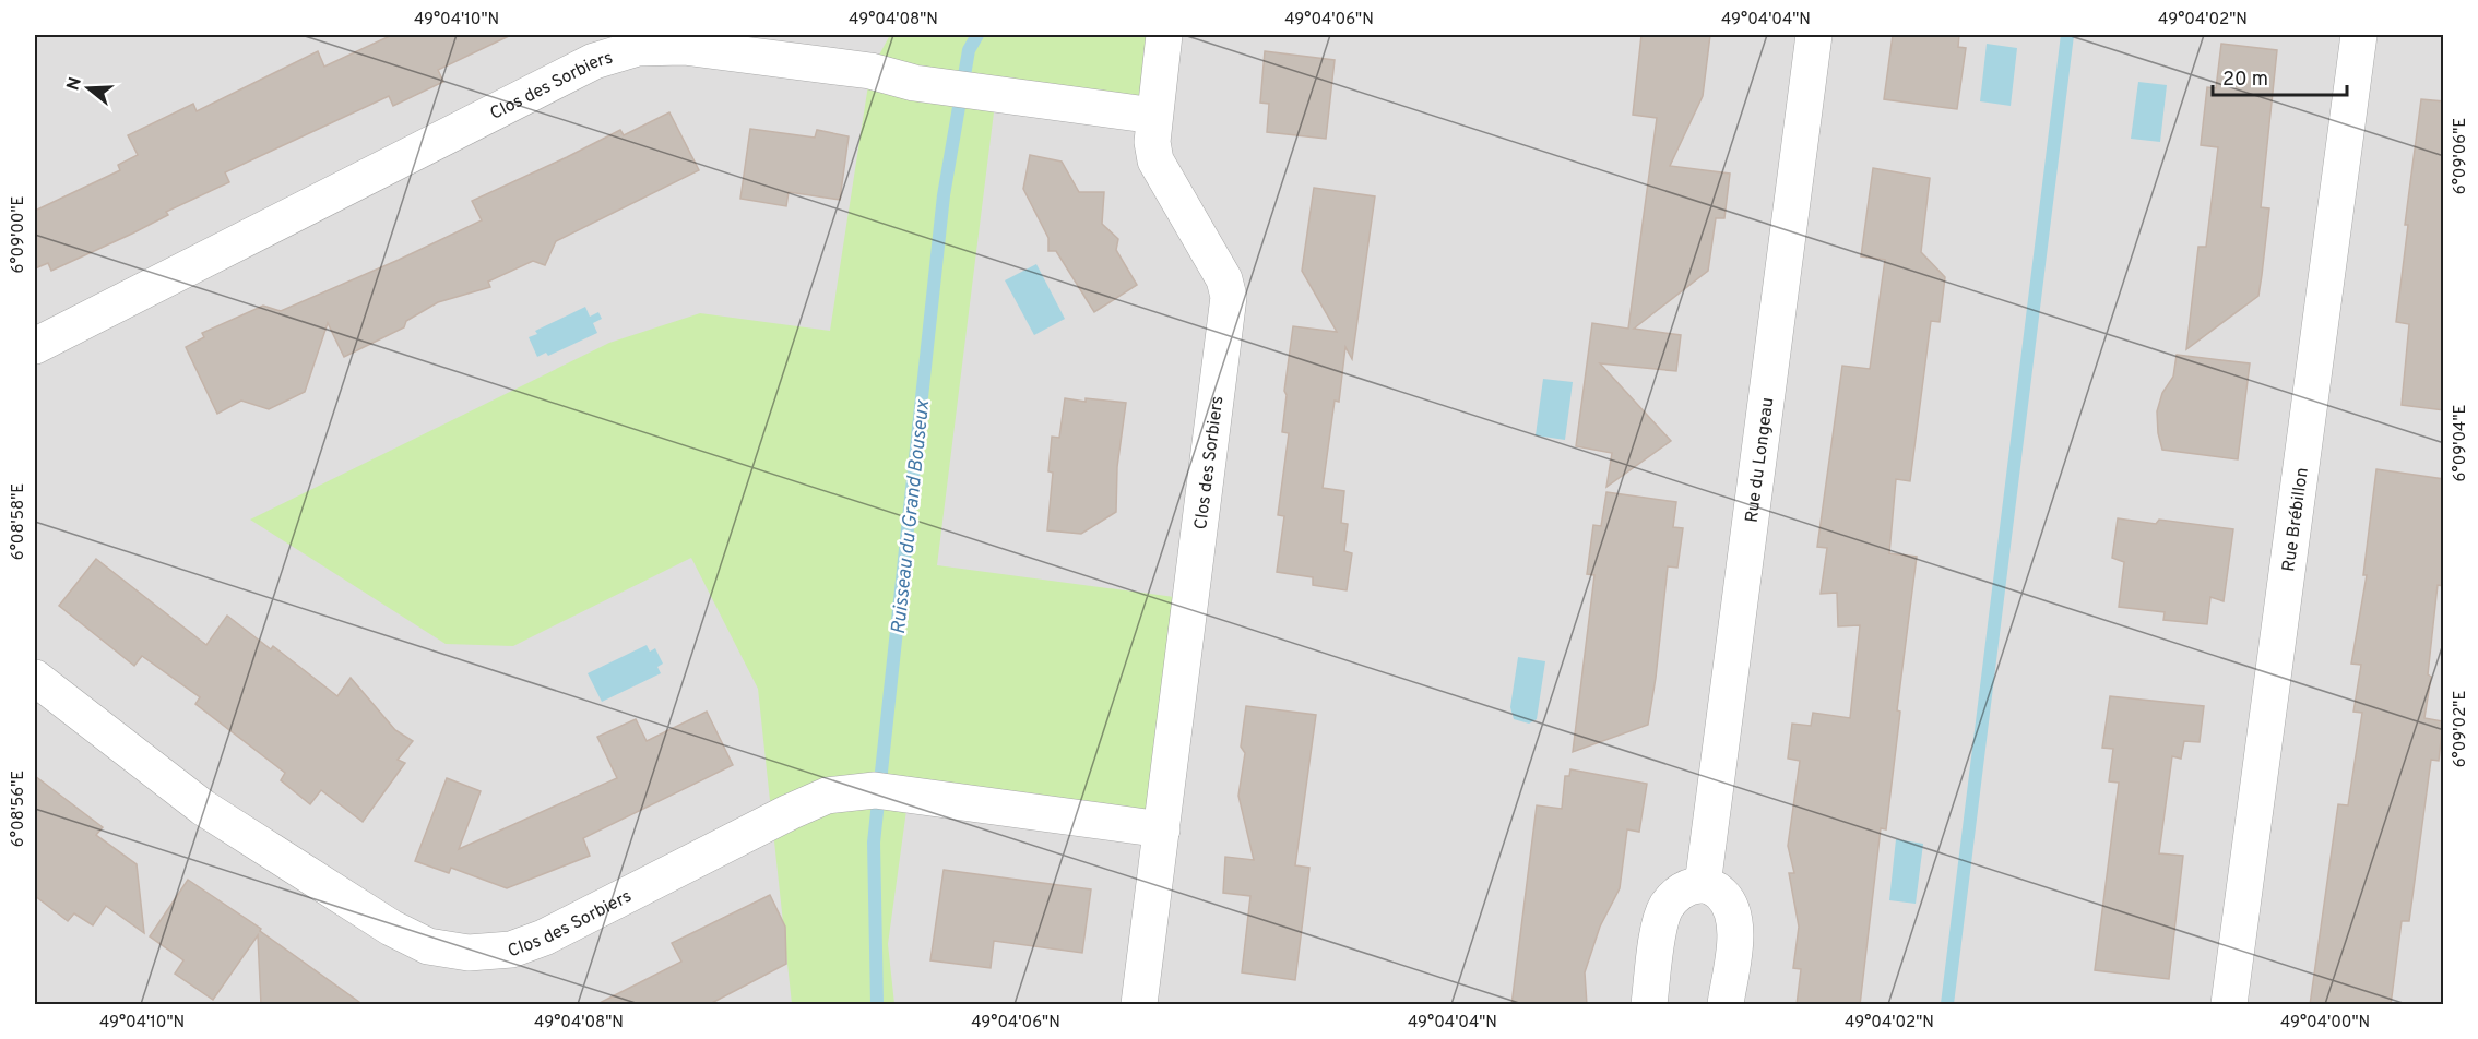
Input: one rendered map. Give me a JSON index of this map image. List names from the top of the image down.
{
  "streets": {
    "street": ["Clos des Sorbiers", "Rue du Longeau", "Rue Brébillon"]
  },
  "water": ["Ruisseau du Grand Bouseux"],
  "scale_bar": "20 m",
  "north": "left",
  "coordinates": [
    "49°04'10\"N",
    "49°04'08\"N",
    "49°04'06\"N",
    "49°04'04\"N",
    "49°04'02\"N",
    "6°09'06\"E",
    "6°09'00\"E",
    "6°09'04\"E",
    "6°08'58\"E",
    "6°09'02\"E",
    "6°08'56\"E",
    "49°04'00\"N"
  ]
}
